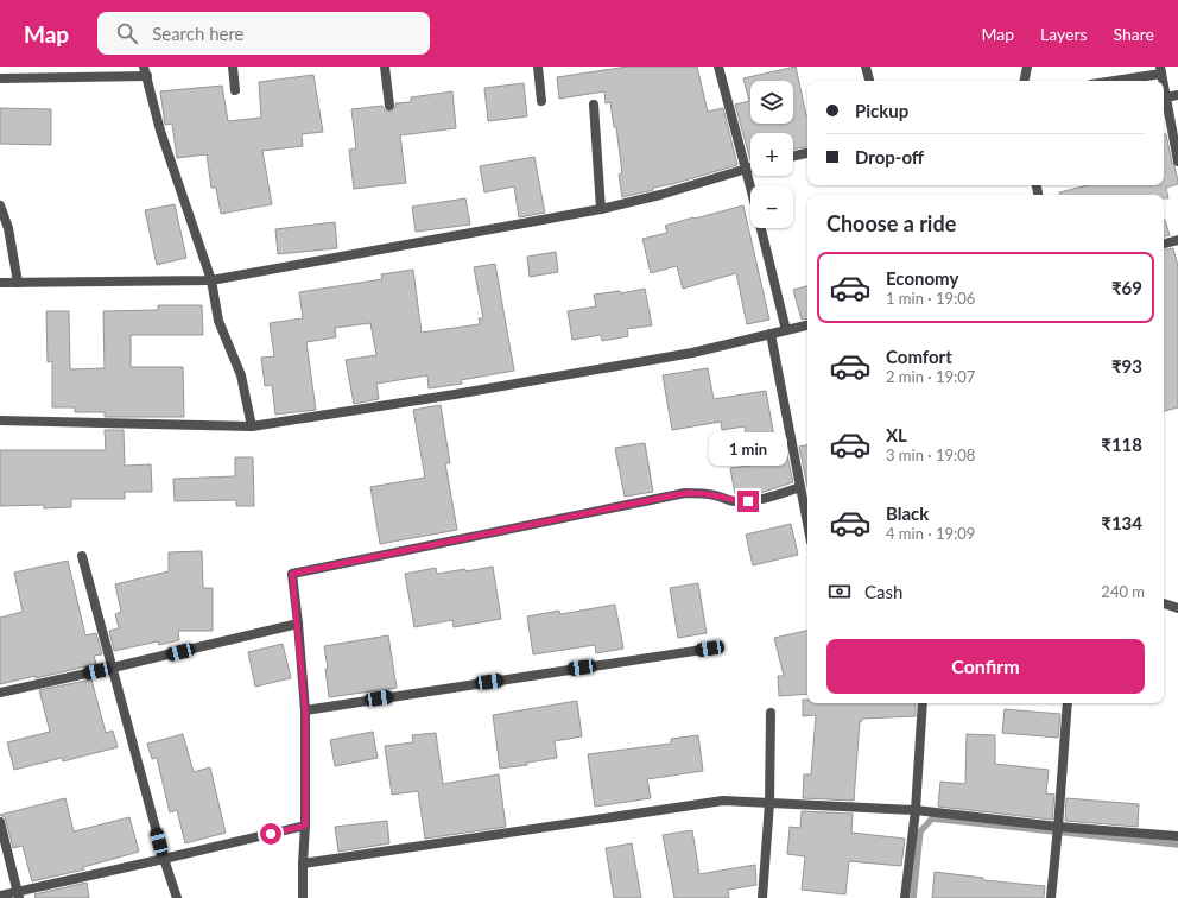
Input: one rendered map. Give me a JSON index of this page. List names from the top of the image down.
{
  "page": {
    "header": "Map",
    "search": "Search here",
    "nav": ["Map", "Layers", "Share"],
    "map_buttons": ["+", "−"],
    "banner": ["Pickup", "Drop-off"],
    "heading": "Choose a ride",
    "list": [
      {
        "name": "Economy",
        "note": "1 min · 19:06",
        "value": "₹69"
      },
      {
        "name": "Comfort",
        "note": "2 min · 19:07",
        "value": "₹93"
      },
      {
        "name": "XL",
        "note": "3 min · 19:08",
        "value": "₹118"
      },
      {
        "name": "Black",
        "note": "4 min · 19:09",
        "value": "₹134"
      }
    ],
    "bubble": "1 min",
    "pay": ["Cash", "240 m"],
    "buttons": "Confirm"
  }
}
